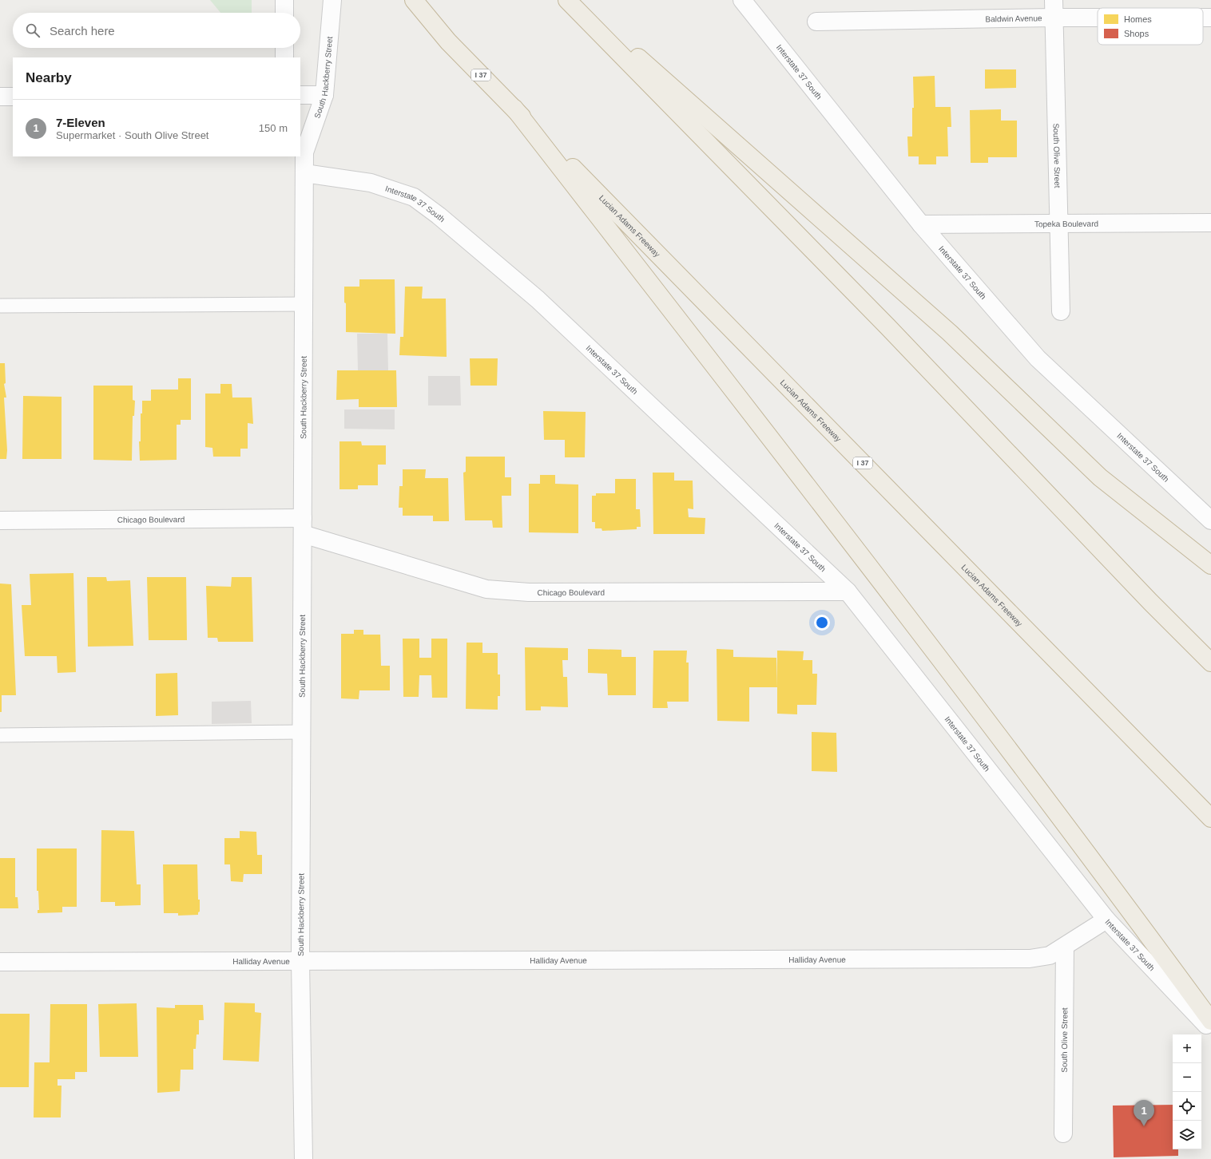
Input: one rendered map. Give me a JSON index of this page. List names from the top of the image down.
{
  "streets": {
    "highway": ["I 37", "Lucian Adams Freeway"],
    "street": [
      "Baldwin Avenue",
      "Interstate 37 South",
      "South Hackberry Street",
      "South Olive Street",
      "Topeka Boulevard",
      "Chicago Boulevard",
      "Halliday Avenue"
    ]
  },
  "crossings": [
    ["Baldwin Avenue", "South Olive Street"],
    ["Interstate 37 South", "South Hackberry Street"],
    ["Interstate 37 South", "Topeka Boulevard"],
    ["Interstate 37 South", "Chicago Boulevard"],
    ["Interstate 37 South", "Halliday Avenue"],
    ["South Hackberry Street", "Chicago Boulevard"],
    ["South Hackberry Street", "Halliday Avenue"],
    ["South Olive Street", "Topeka Boulevard"],
    ["South Olive Street", "Halliday Avenue"]
  ],
  "legend": ["Homes", "Shops"],
  "page": {
    "search": "Search here",
    "heading": "Nearby",
    "list": [
      {
        "mark": "1",
        "name": "7-Eleven",
        "note": "Supermarket · South Olive Street",
        "value": "150 m"
      }
    ],
    "map_buttons": ["+", "−"],
    "pins": "1"
  }
}
